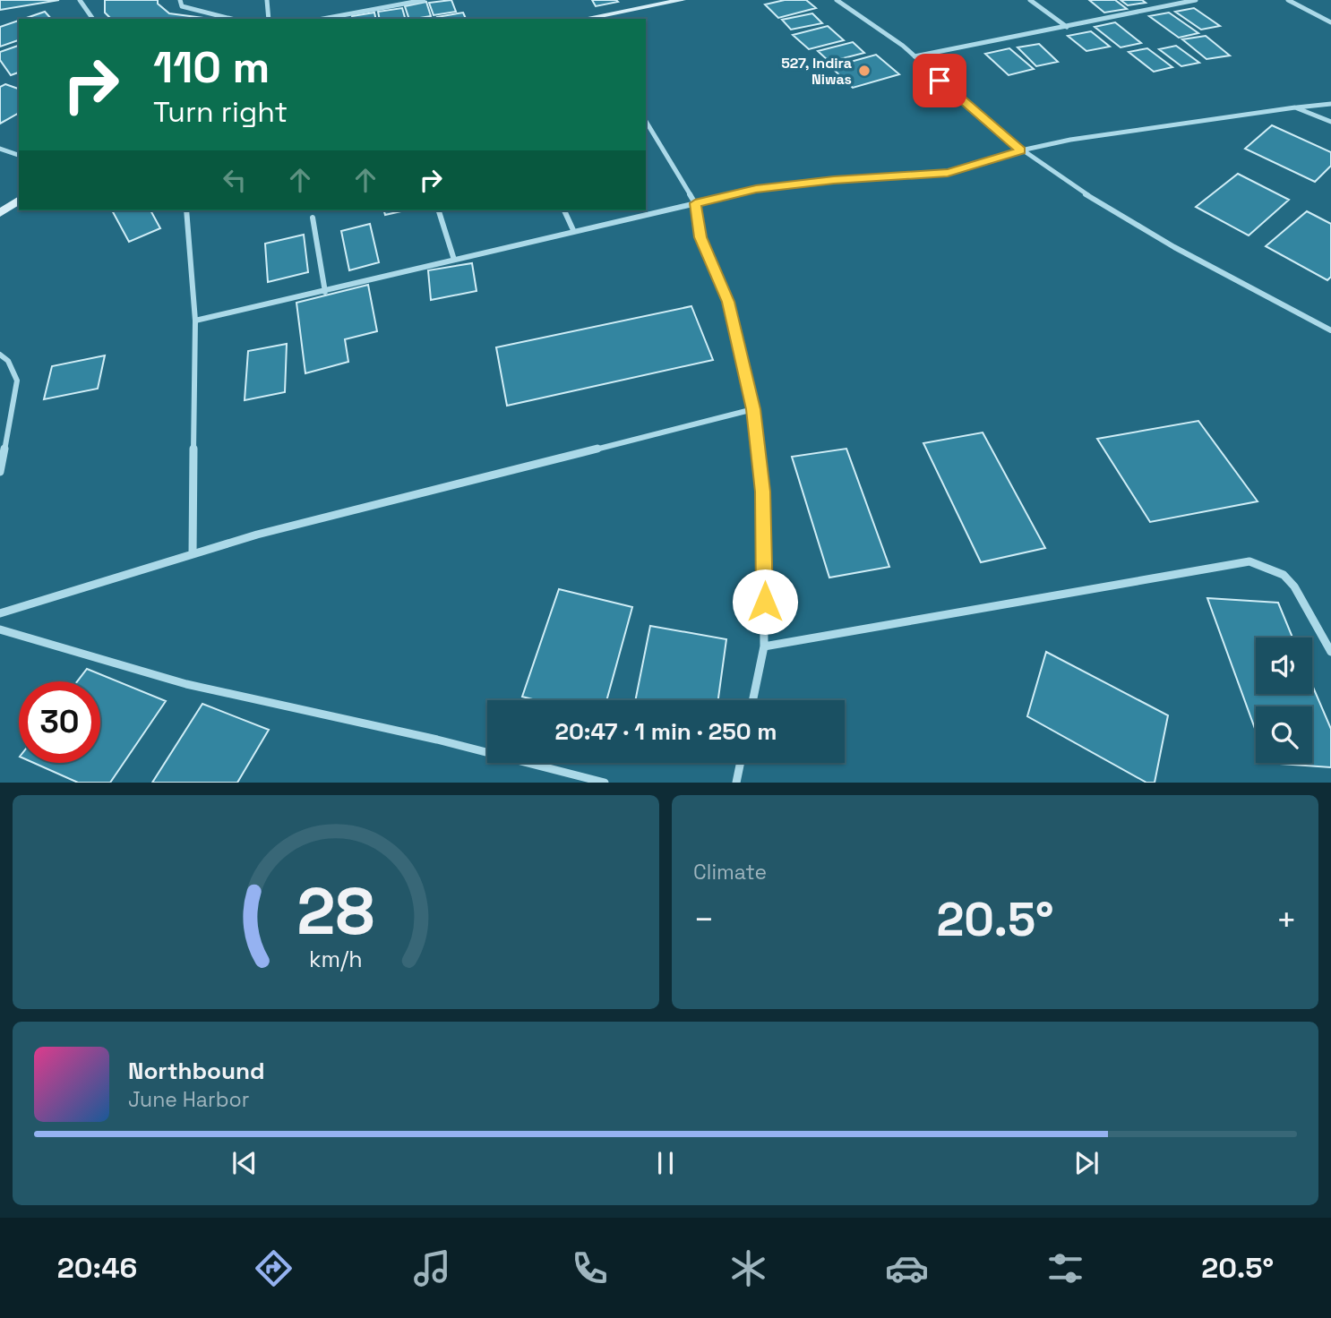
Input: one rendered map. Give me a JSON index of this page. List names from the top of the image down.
{
  "places": ["527, Indira Niwas"],
  "page": {
    "turn": ["110 m", "Turn right"],
    "limit": "30",
    "trip": "20:47 · 1 min · 250 m",
    "tile": "Climate",
    "heat": ["−", "20.5°", "+"],
    "song": ["Northbound", "June Harbor"],
    "tabs": ["20:46", "20.5°"],
    "gauge": ["28", "km/h"]
  }
}
